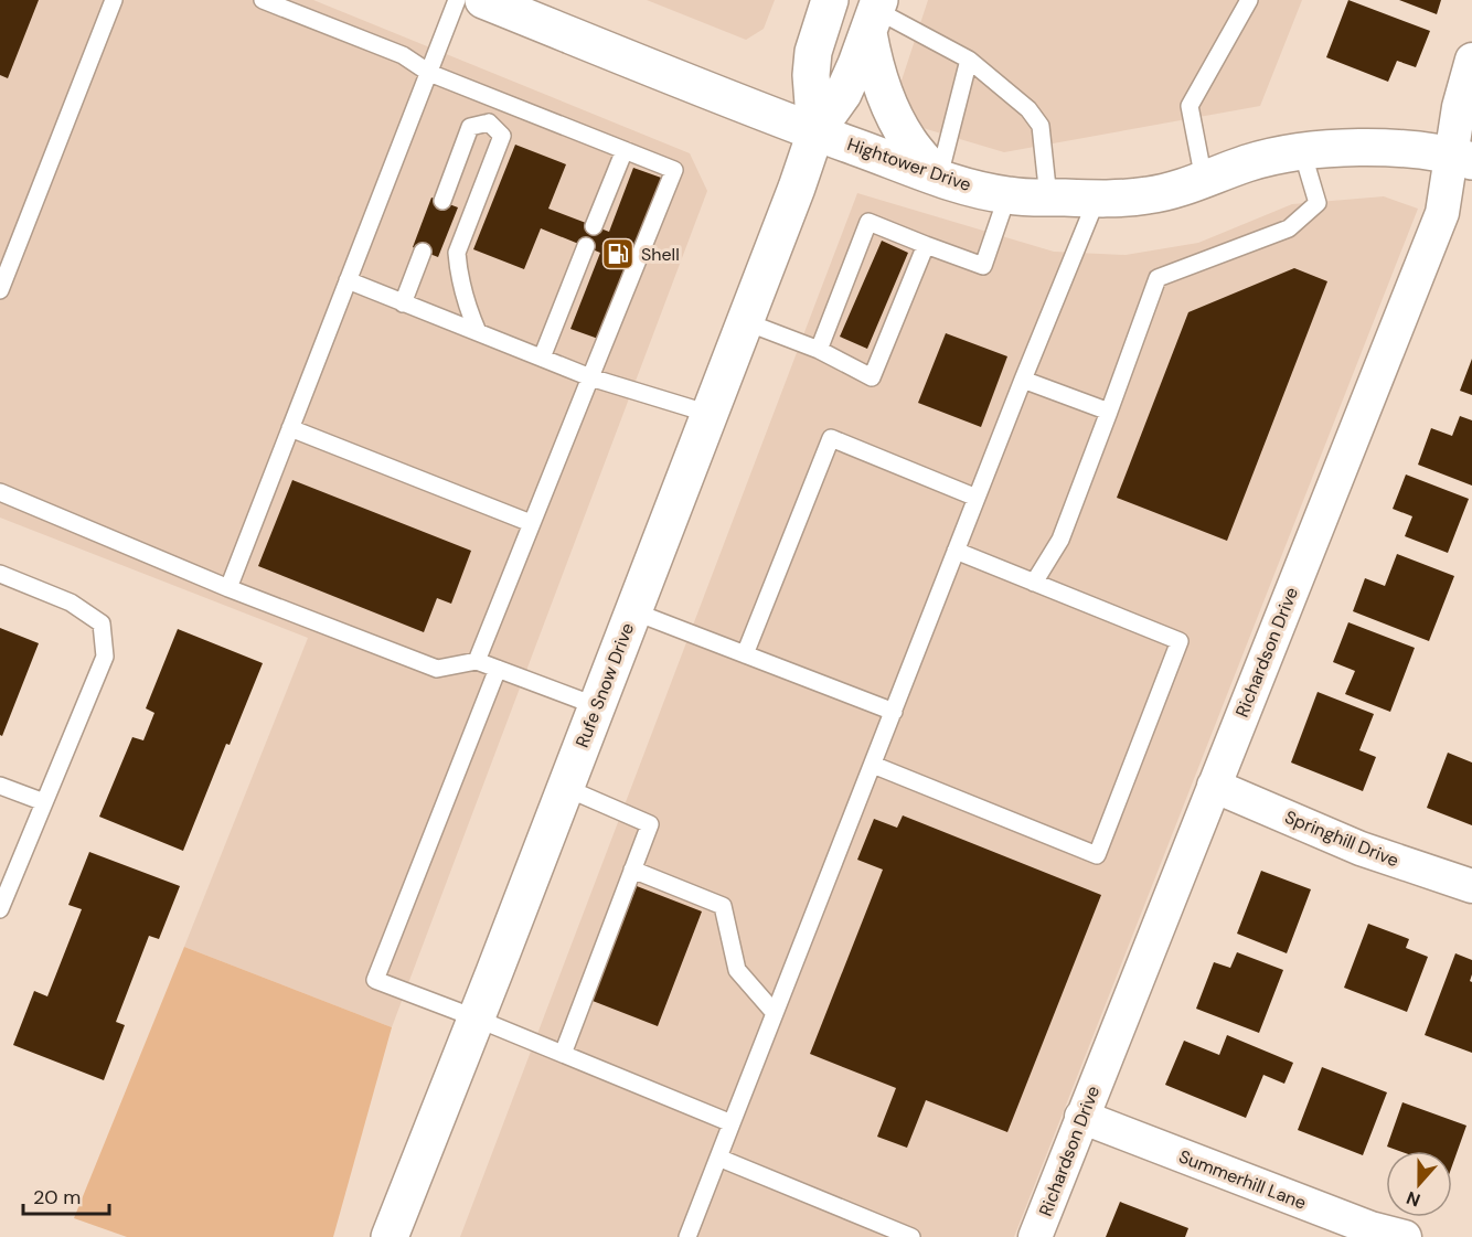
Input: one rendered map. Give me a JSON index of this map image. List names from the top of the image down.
{
  "streets": {
    "main road": ["Hightower Drive", "Rufe Snow Drive"],
    "street": ["Richardson Drive", "Springhill Drive", "Summerhill Lane"]
  },
  "crossings": [
    ["Hightower Drive", "Richardson Drive"],
    ["Hightower Drive", "Rufe Snow Drive"],
    ["Richardson Drive", "Springhill Drive"],
    ["Richardson Drive", "Summerhill Lane"]
  ],
  "places": {
    "fuel station": ["Shell"]
  },
  "scale_bar": "20 m",
  "north": "bottom"
}
